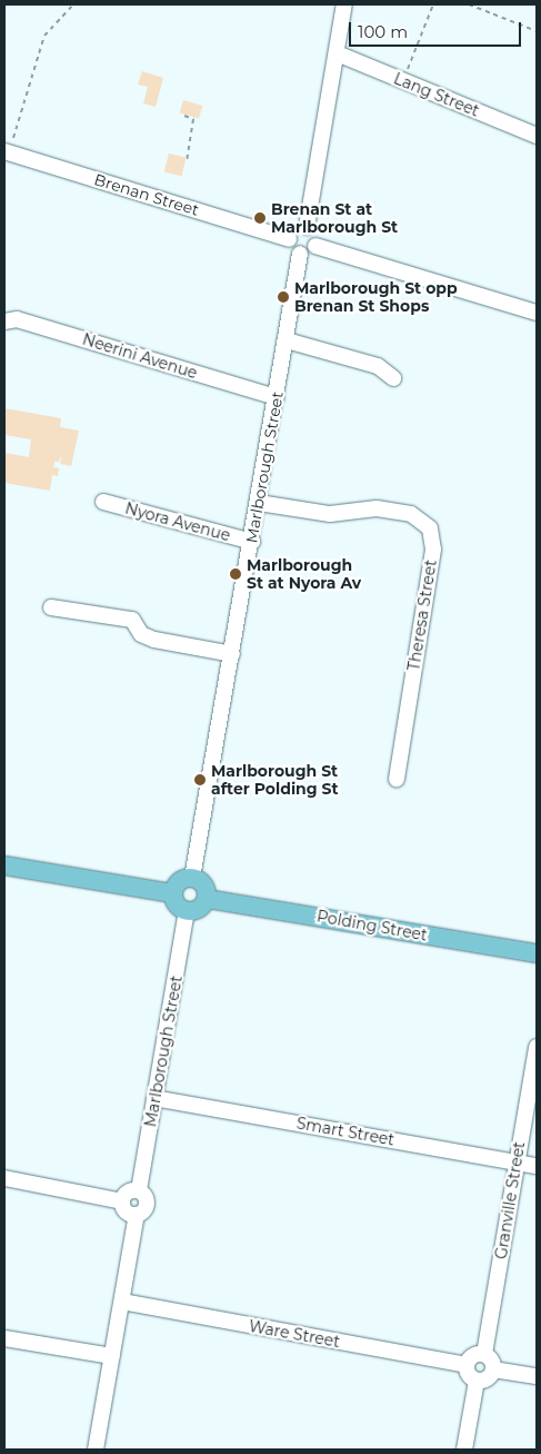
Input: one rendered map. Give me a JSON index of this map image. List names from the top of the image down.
{
  "streets": {
    "main road": ["Polding Street"],
    "street": [
      "Lang Street",
      "Brenan Street",
      "Neerini Avenue",
      "Marlborough Street",
      "Nyora Avenue",
      "Theresa Street",
      "Smart Street",
      "Granville Street",
      "Ware Street"
    ]
  },
  "crossings": [
    ["Brenan Street", "Marlborough Street"],
    ["Neerini Avenue", "Marlborough Street"],
    ["Marlborough Street", "Nyora Avenue"],
    ["Marlborough Street", "Theresa Street"],
    ["Marlborough Street", "Polding Street"],
    ["Marlborough Street", "Smart Street"],
    ["Smart Street", "Granville Street"],
    ["Granville Street", "Ware Street"]
  ],
  "places": [
    "Brenan St at Marlborough St",
    "Marlborough St opp Brenan St Shops",
    "Marlborough St at Nyora Av",
    "Marlborough St after Polding St"
  ],
  "scale_bar": "100 m"
}
